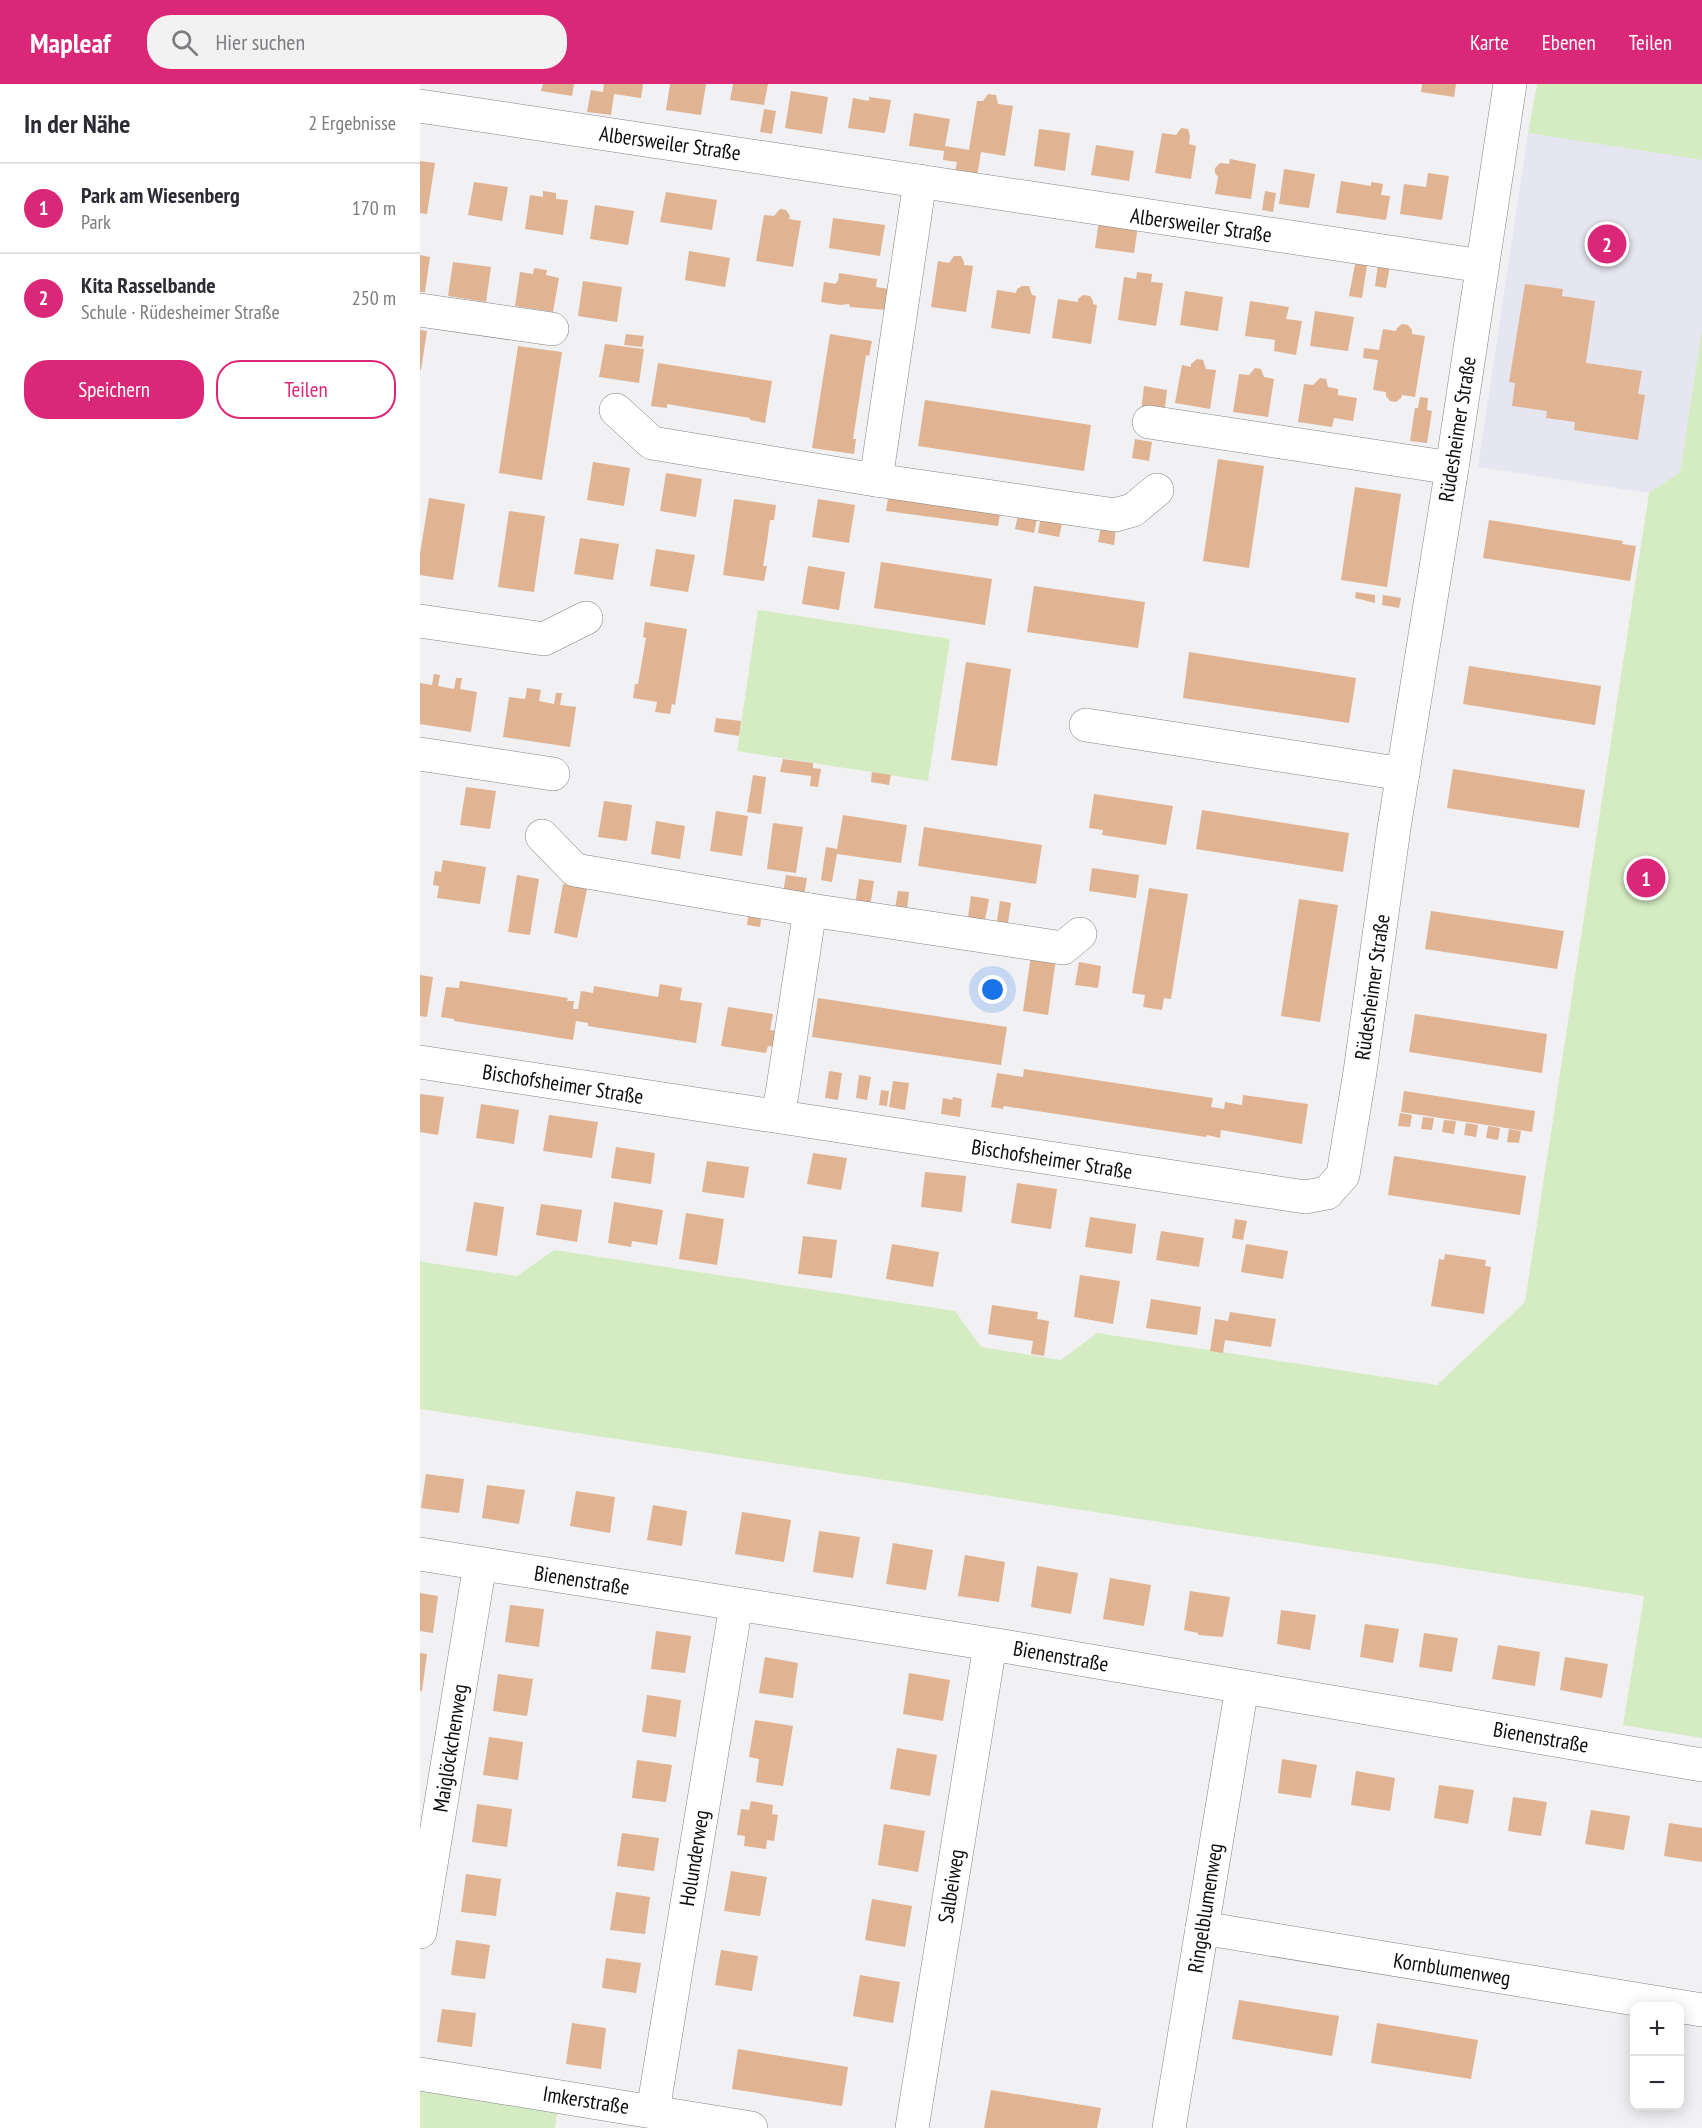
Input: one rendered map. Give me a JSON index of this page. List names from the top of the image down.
{
  "streets": {
    "street": [
      "Albersweiler Straße",
      "Rüdesheimer Straße",
      "Bischofsheimer Straße",
      "Bienenstraße",
      "Maiglöckchenweg",
      "Holunderweg",
      "Salbeiweg",
      "Ringelblumenweg",
      "Kornblumenweg",
      "Imkerstraße"
    ]
  },
  "crossings": [
    ["Albersweiler Straße", "Rüdesheimer Straße"],
    ["Rüdesheimer Straße", "Bischofsheimer Straße"],
    ["Bienenstraße", "Maiglöckchenweg"],
    ["Bienenstraße", "Holunderweg"],
    ["Bienenstraße", "Salbeiweg"],
    ["Bienenstraße", "Ringelblumenweg"],
    ["Holunderweg", "Imkerstraße"],
    ["Ringelblumenweg", "Kornblumenweg"]
  ],
  "page": {
    "header": "Mapleaf",
    "search": "Hier suchen",
    "nav": ["Karte", "Ebenen", "Teilen"],
    "heading": ["In der Nähe", "2 Ergebnisse"],
    "list": [
      {
        "mark": "1",
        "name": "Park am Wiesenberg",
        "note": "Park",
        "value": "170 m"
      },
      {
        "mark": "2",
        "name": "Kita Rasselbande",
        "note": "Schule · Rüdesheimer Straße",
        "value": "250 m"
      }
    ],
    "pins": ["2", "1"],
    "buttons": ["Speichern", "Teilen"],
    "map_buttons": ["+", "−"]
  }
}
